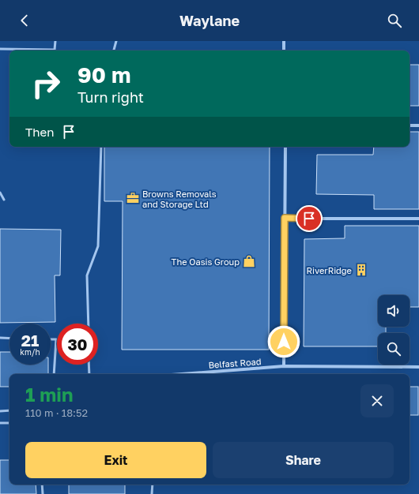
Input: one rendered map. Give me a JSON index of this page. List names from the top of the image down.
{
  "streets": {
    "street": ["Belfast Road"]
  },
  "places": {
    "office": ["Browns Removals and Storage Ltd"],
    "shop": ["The Oasis Group"],
    "building": ["RiverRidge"]
  },
  "page": {
    "header": "Waylane",
    "turn": ["90 m", "Turn right"],
    "then": "Then",
    "speed": "21 km/h",
    "limit": "30",
    "heading": ["1 min", "110 m · 18:52"],
    "buttons": ["Exit", "Share"]
  }
}
